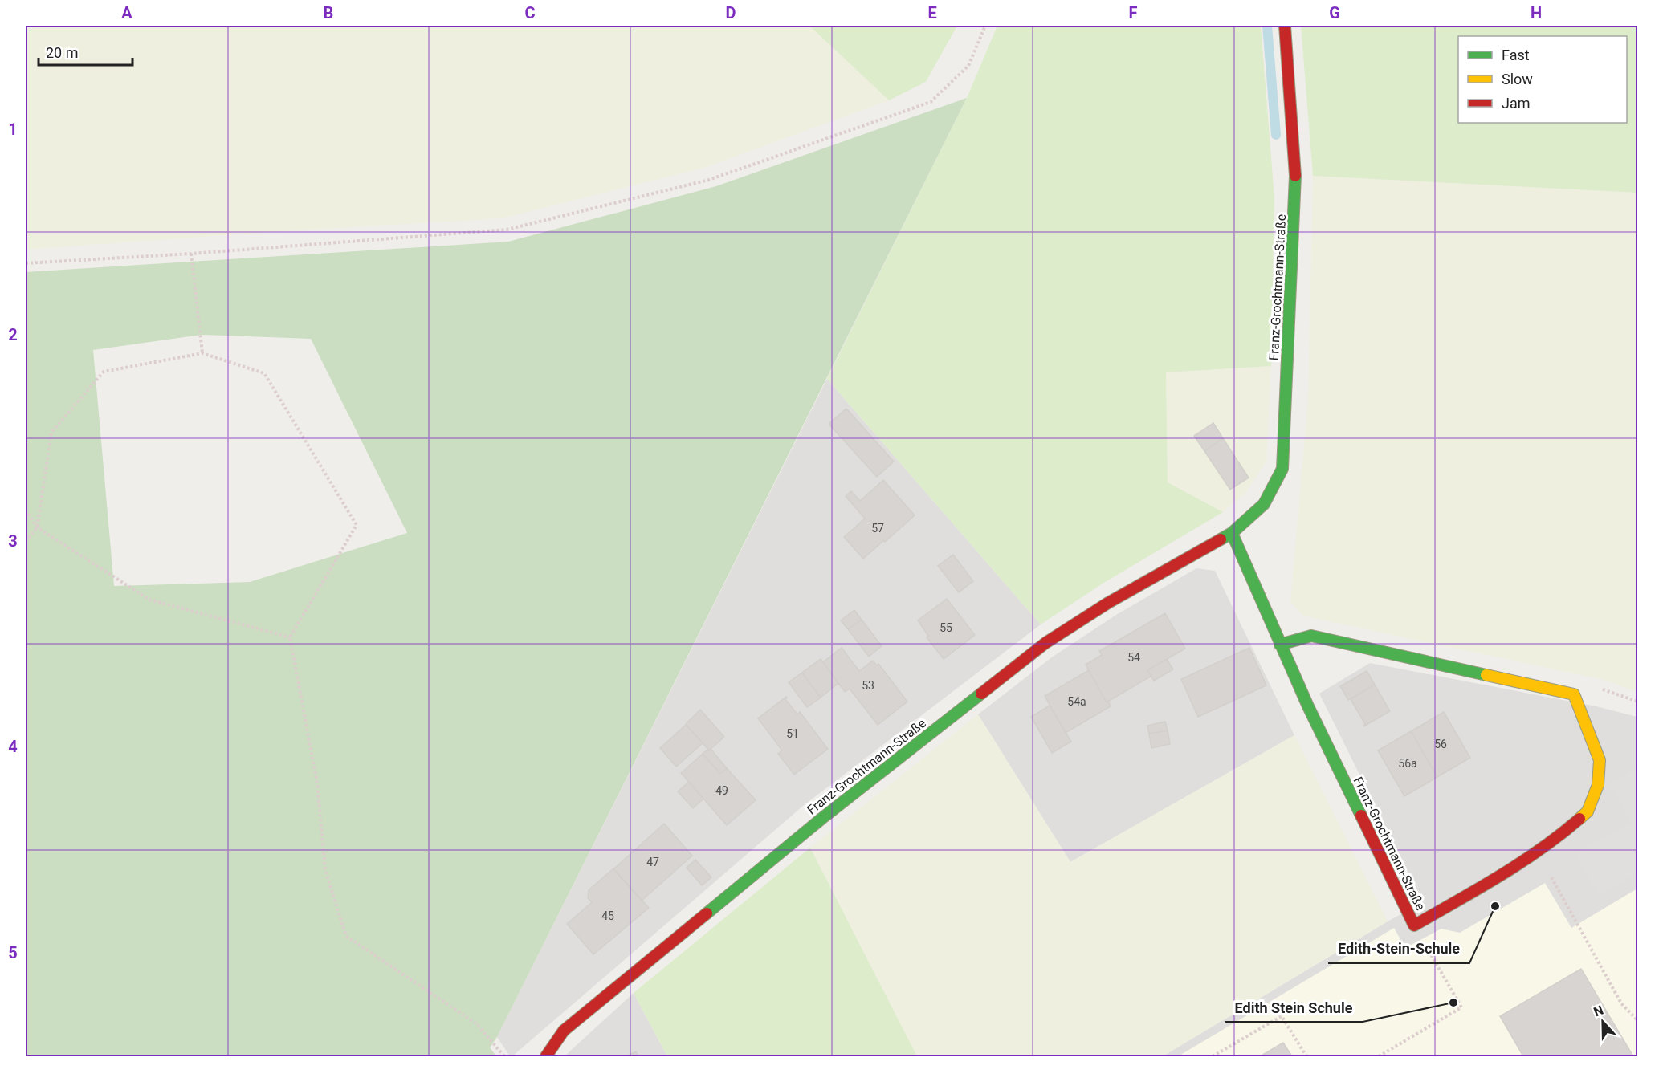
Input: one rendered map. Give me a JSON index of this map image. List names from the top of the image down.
{
  "streets": {
    "street": ["Franz-Grochtmann-Straße"]
  },
  "places": ["Edith-Stein-Schule", "Edith Stein Schule"],
  "house_numbers": [
    "57",
    "55",
    "54",
    "53",
    "54a",
    "51",
    "56",
    "56a",
    "49",
    "47",
    "45"
  ],
  "legend": ["Fast", "Slow", "Jam"],
  "scale_bar": "20 m",
  "north": "top",
  "grid": {
    "columns": [
      "A",
      "B",
      "C",
      "D",
      "E",
      "F",
      "G",
      "H"
    ],
    "rows": [
      "1",
      "2",
      "3",
      "4",
      "5"
    ]
  }
}
